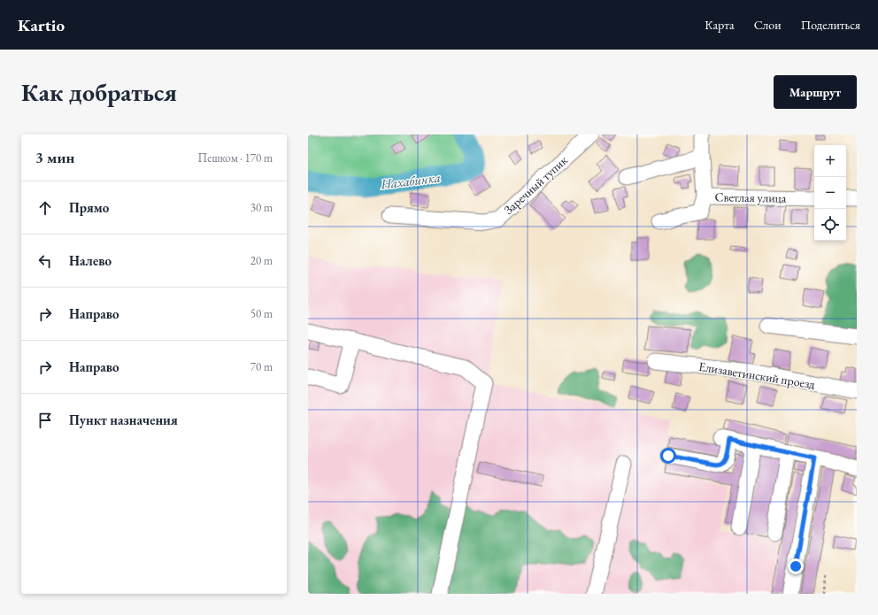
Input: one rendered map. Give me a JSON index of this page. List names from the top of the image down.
{
  "streets": {
    "street": ["Заречный тупик", "Светлая улица", "Елизаветинский проезд"]
  },
  "water": ["Нахабинка"],
  "page": {
    "header": "Kartio",
    "nav": ["Карта", "Слои", "Поделиться"],
    "buttons": "Маршрут",
    "title": "Как добраться",
    "heading": ["3 мин", "Пешком · 170 m"],
    "map_buttons": ["+", "−"],
    "list": [
      ["Прямо", "30 m"],
      ["Налево", "20 m"],
      ["Направо", "50 m"],
      ["Направо", "70 m"],
      "Пункт назначения"
    ]
  }
}
